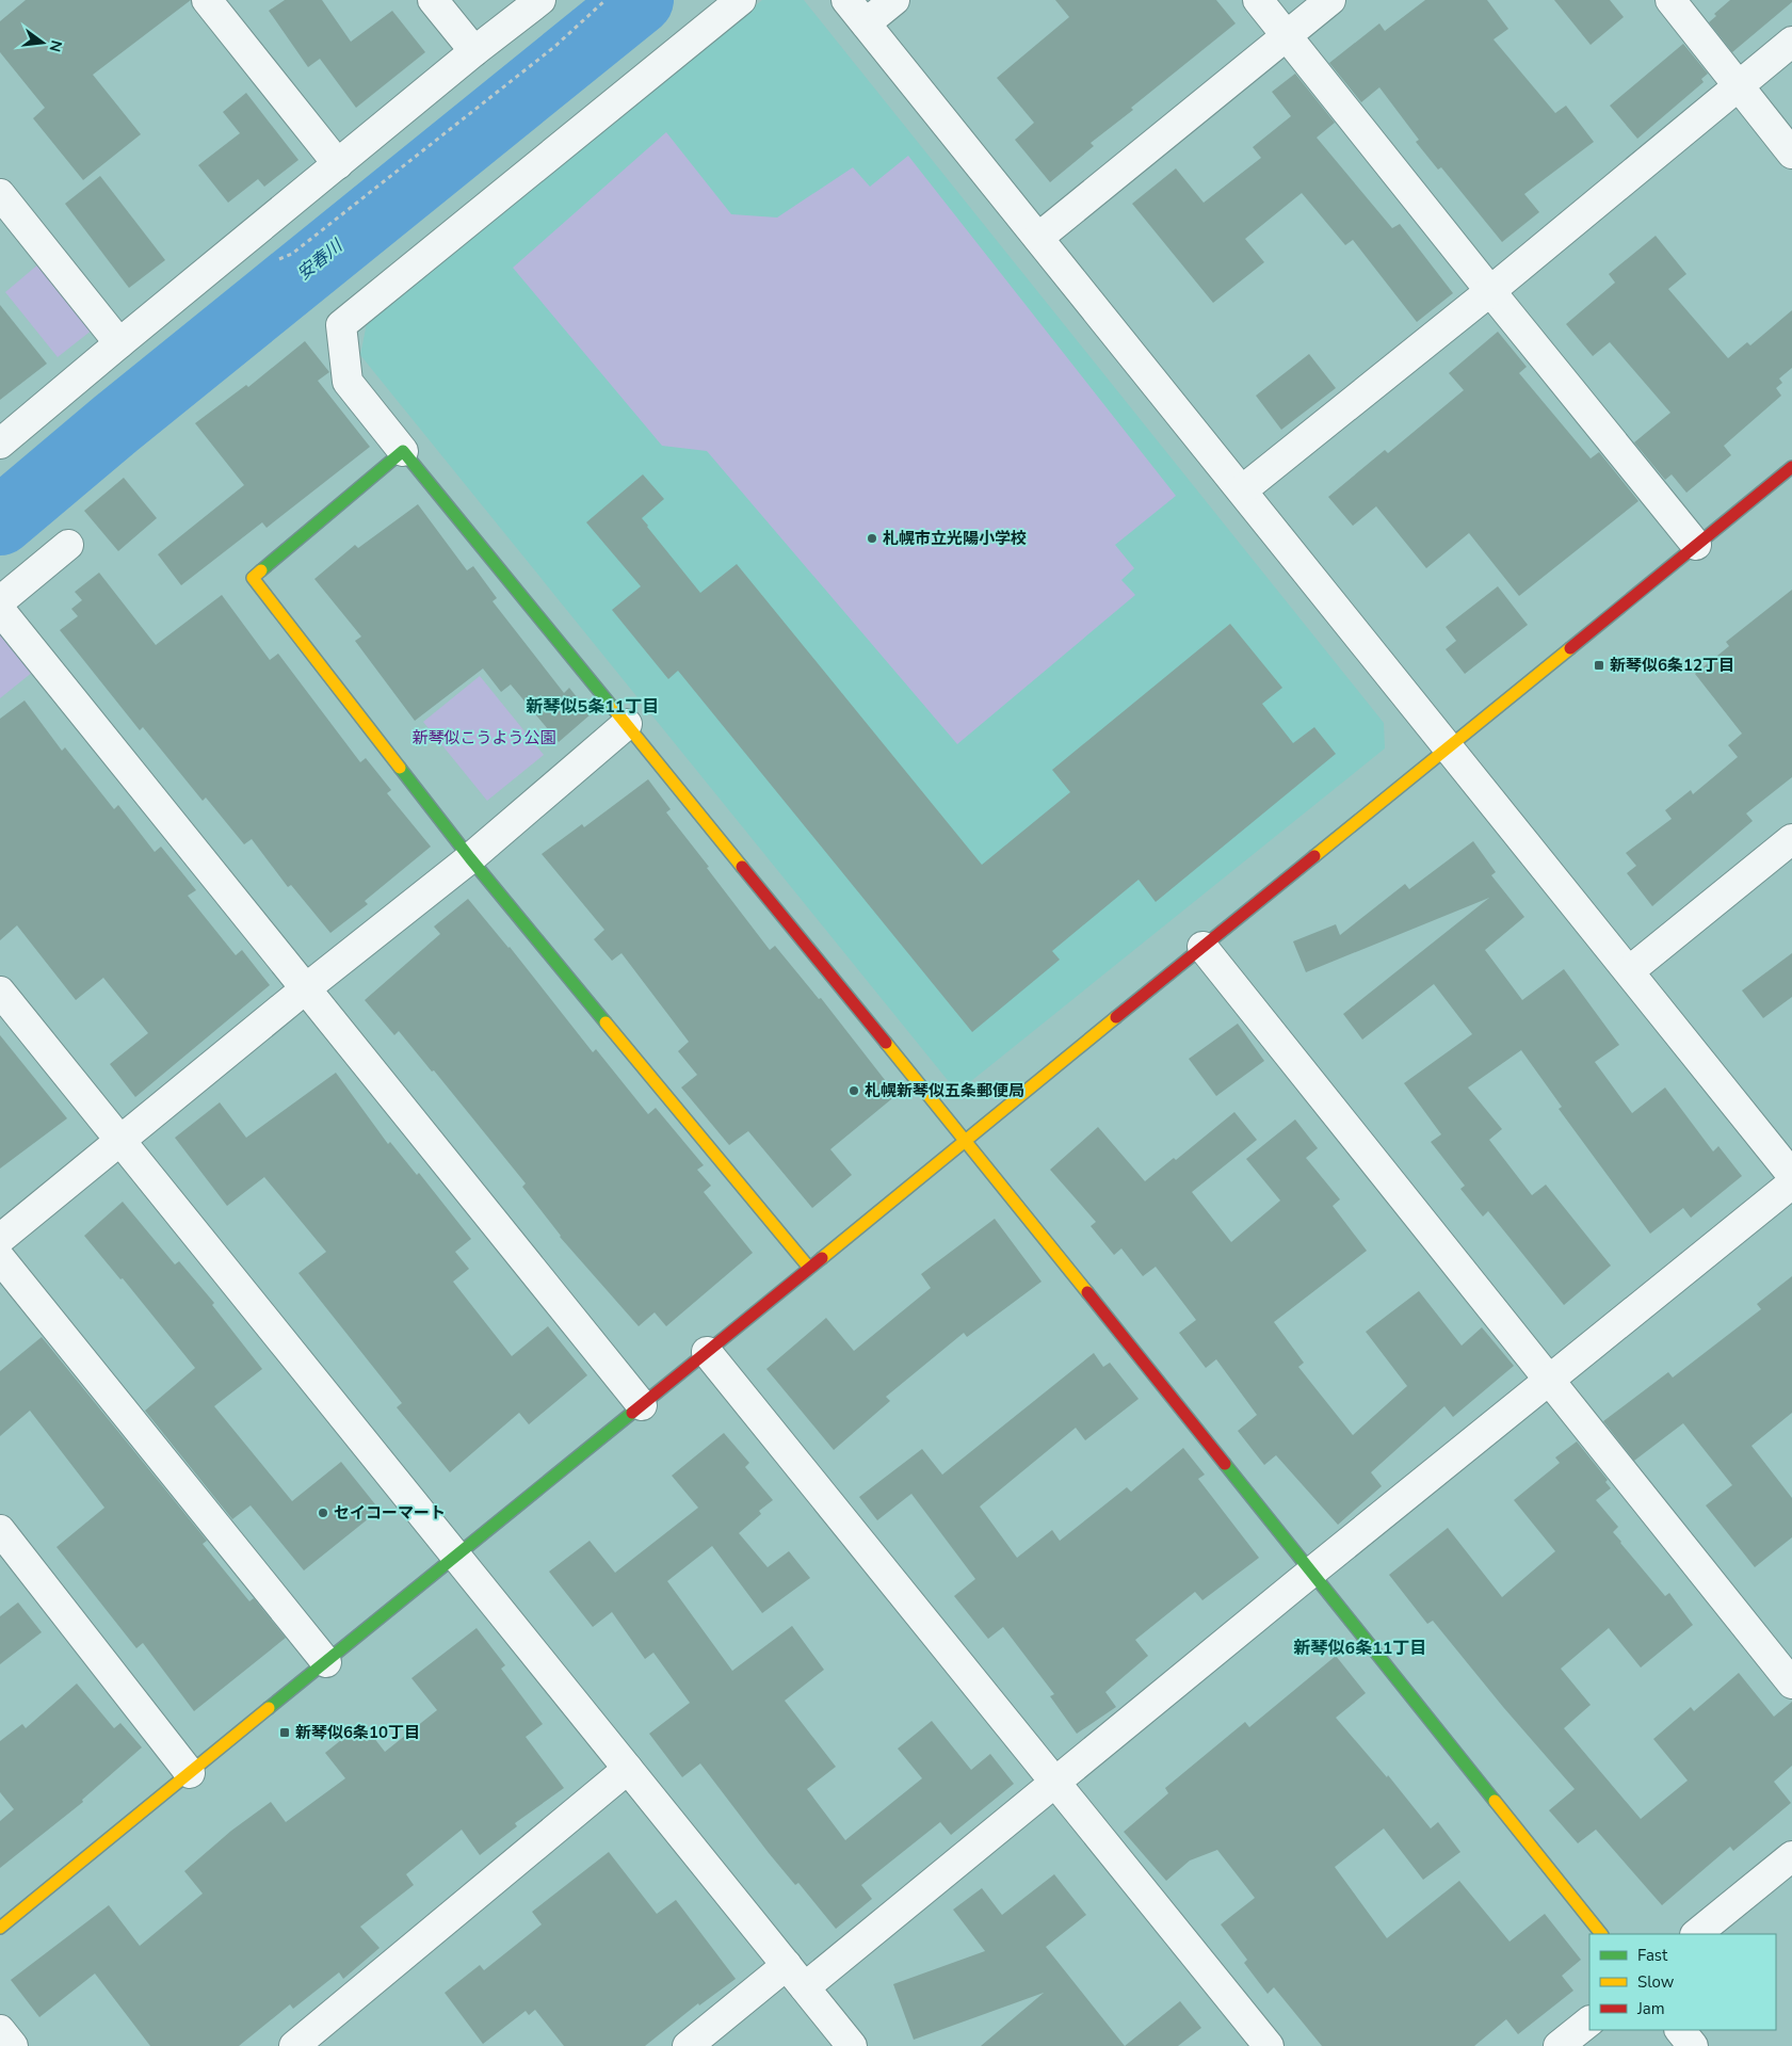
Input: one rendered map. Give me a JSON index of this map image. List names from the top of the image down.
{
  "districts": ["新琴似5条11丁目", "新琴似6条11丁目"],
  "water": ["安春川"],
  "parks": ["新琴似こうよう公園"],
  "places": {
    "other": ["札幌市立光陽小学校", "札幌新琴似五条郵便局", "セイコーマート"],
    "transit": ["新琴似6条12丁目", "新琴似6条10丁目"]
  },
  "legend": ["Fast", "Slow", "Jam"],
  "north": "right"
}
